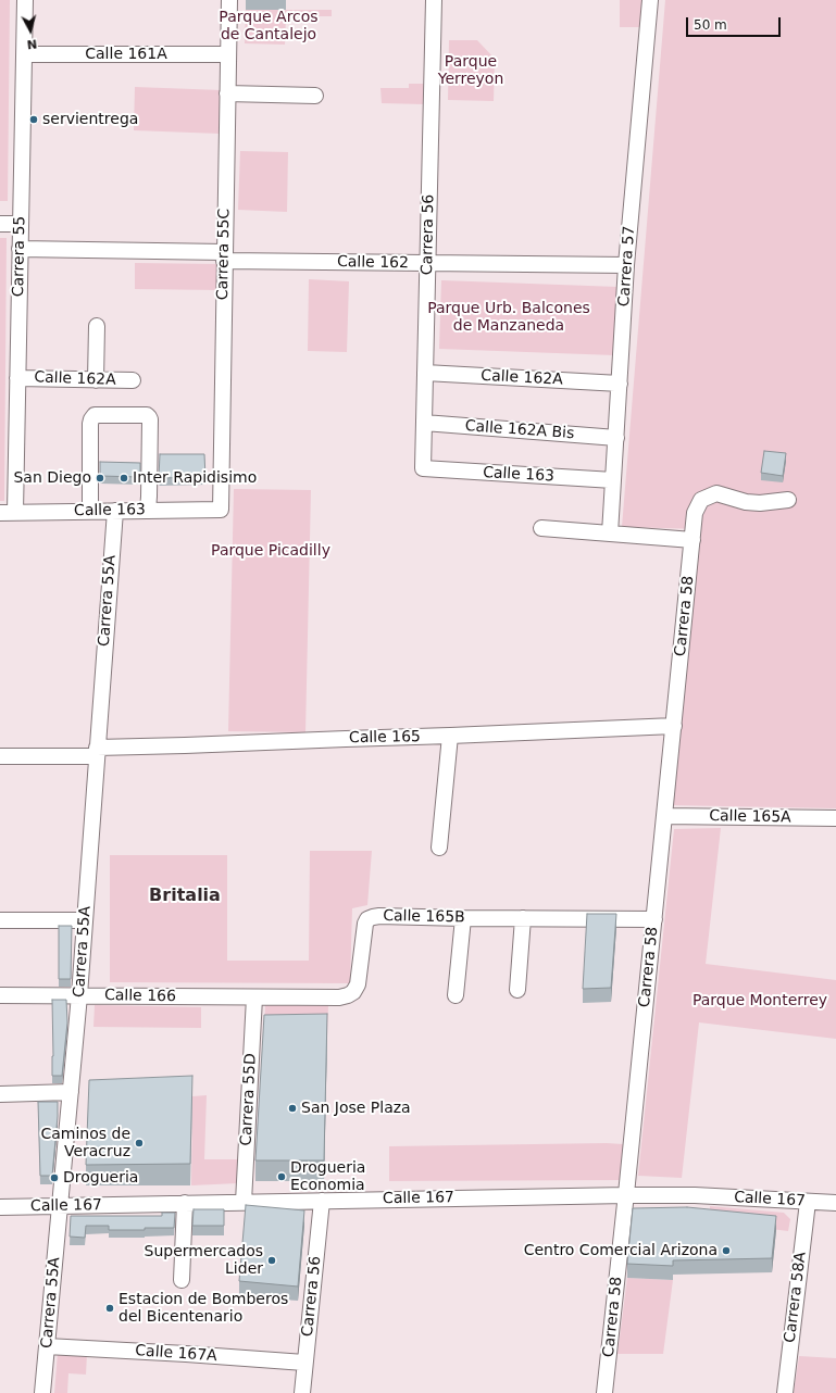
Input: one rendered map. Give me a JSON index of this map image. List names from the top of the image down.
{
  "streets": {
    "street": [
      "Calle 161A",
      "Carrera 56",
      "Carrera 55C",
      "Carrera 55",
      "Calle 162",
      "Carrera 57",
      "Calle 162A",
      "Calle 162A Bis",
      "Calle 163",
      "Carrera 55A",
      "Carrera 58",
      "Calle 165",
      "Calle 165A",
      "Calle 165B",
      "Calle 166",
      "Carrera 55D",
      "Calle 167",
      "Carrera 58A",
      "Calle 167A"
    ]
  },
  "crossings": [
    ["Calle 161A", "Carrera 55C"],
    ["Calle 161A", "Carrera 55"],
    ["Carrera 56", "Calle 162"],
    ["Carrera 56", "Calle 162A"],
    ["Carrera 56", "Calle 162A Bis"],
    ["Carrera 56", "Calle 163"],
    ["Carrera 56", "Calle 167"],
    ["Carrera 56", "Calle 167A"],
    ["Carrera 55C", "Calle 162"],
    ["Carrera 55C", "Calle 163"],
    ["Carrera 55", "Calle 162"],
    ["Carrera 55", "Calle 162A"],
    ["Carrera 55", "Calle 163"],
    ["Calle 162", "Carrera 57"],
    ["Carrera 57", "Calle 162A"],
    ["Carrera 57", "Calle 162A Bis"],
    ["Carrera 57", "Calle 163"],
    ["Calle 163", "Carrera 55A"],
    ["Carrera 55A", "Calle 165"],
    ["Carrera 55A", "Calle 166"],
    ["Carrera 55A", "Calle 167"],
    ["Carrera 55A", "Calle 167A"],
    ["Carrera 58", "Calle 165"],
    ["Carrera 58", "Calle 165A"],
    ["Carrera 58", "Calle 165B"],
    ["Carrera 58", "Calle 167"],
    ["Calle 165B", "Calle 166"],
    ["Calle 165B", "Carrera 55D"],
    ["Calle 166", "Carrera 55D"],
    ["Carrera 55D", "Calle 167"],
    ["Calle 167", "Carrera 58A"]
  ],
  "districts": ["Britalia"],
  "parks": [
    "Parque Arcos de Cantalejo",
    "Parque Yerreyon",
    "Parque Urb. Balcones de Manzaneda",
    "Parque Picadilly",
    "Parque Monterrey"
  ],
  "places": [
    "servientrega",
    "San Diego",
    "Inter Rapidisimo",
    "San Jose Plaza",
    "Caminos de Veracruz",
    "Drogueria Economia",
    "Drogueria",
    "Centro Comercial Arizona",
    "Supermercados Lider",
    "Estacion de Bomberos del Bicentenario"
  ],
  "scale_bar": "50 m",
  "north": "bottom"
}
